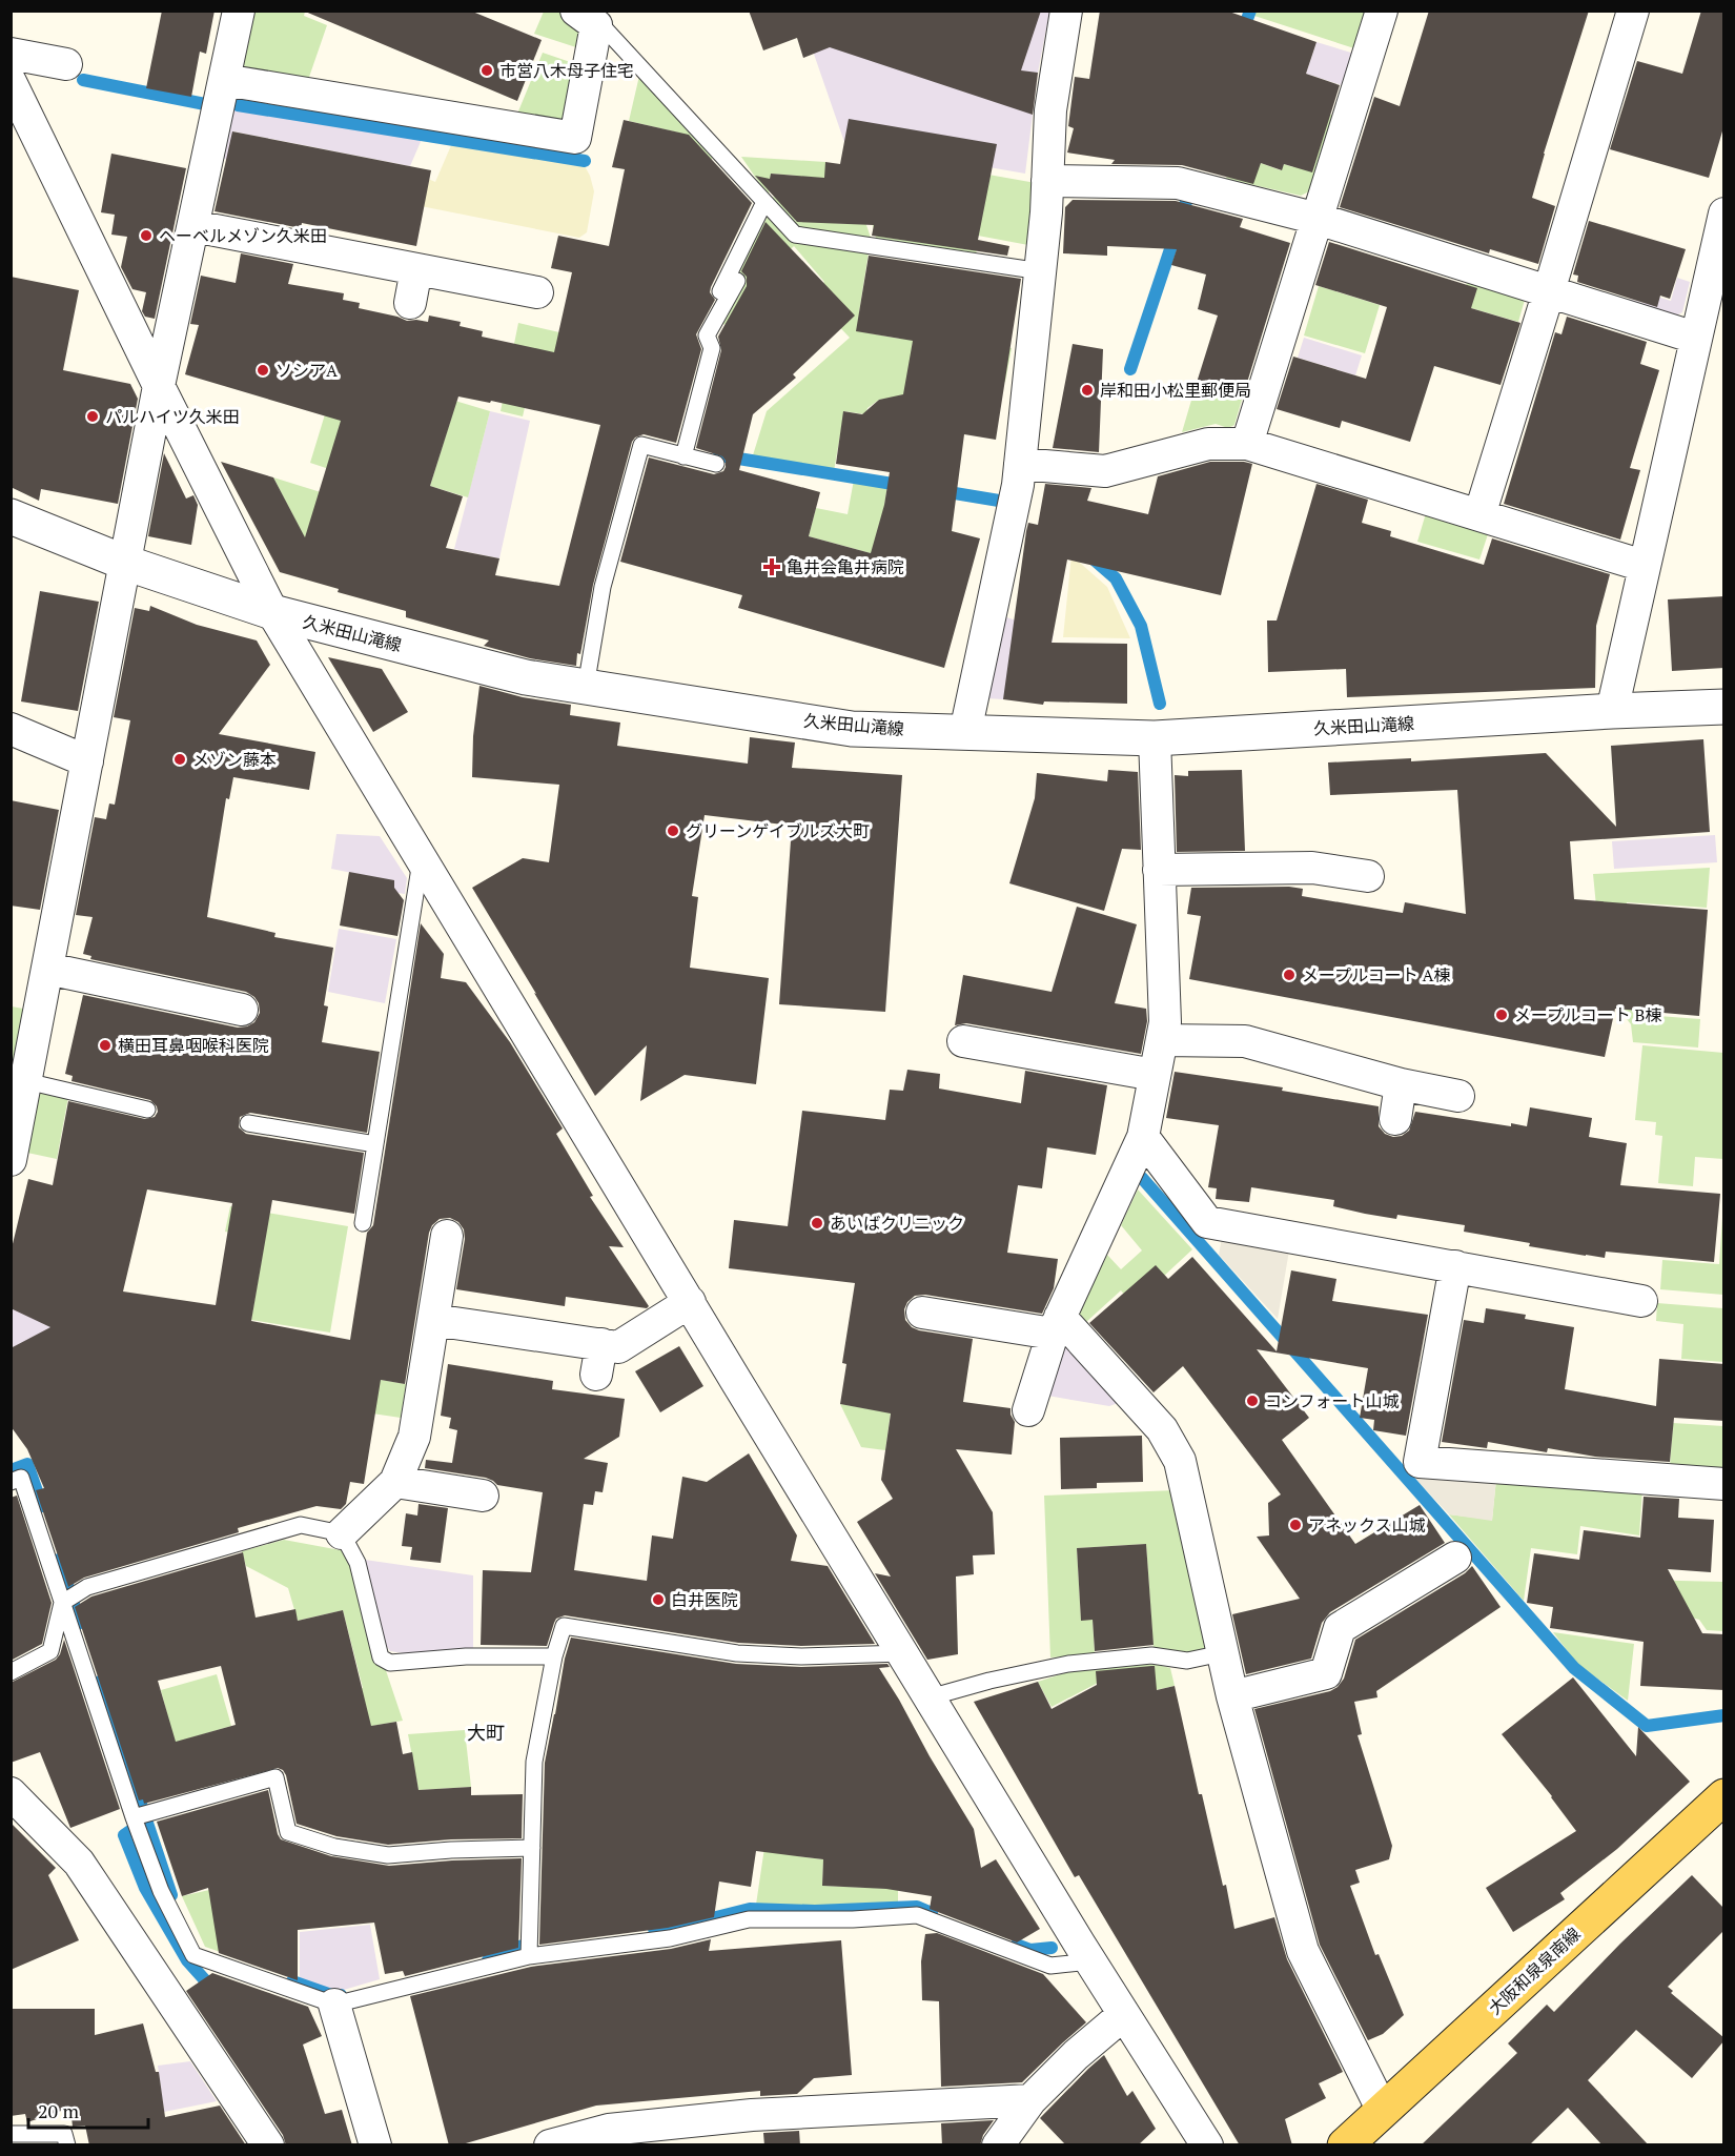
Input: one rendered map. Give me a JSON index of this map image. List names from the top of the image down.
{
  "streets": {
    "main road": ["大阪和泉泉南線"],
    "street": ["久米田山滝線"]
  },
  "districts": ["大町"],
  "places": {
    "other": [
      "市営八木母子住宅",
      "ヘーベルメゾン久米田",
      "ソシアA",
      "岸和田小松里郵便局",
      "パルハイツ久米田",
      "メゾン藤本",
      "グリーンゲイブルズ大町",
      "メープルコート A棟",
      "メープルコート B棟",
      "横田耳鼻咽喉科医院",
      "あいばクリニック",
      "コンフォート山城",
      "アネックス山城",
      "白井医院"
    ],
    "health": ["亀井会亀井病院"]
  },
  "scale_bar": "20 m"
}
